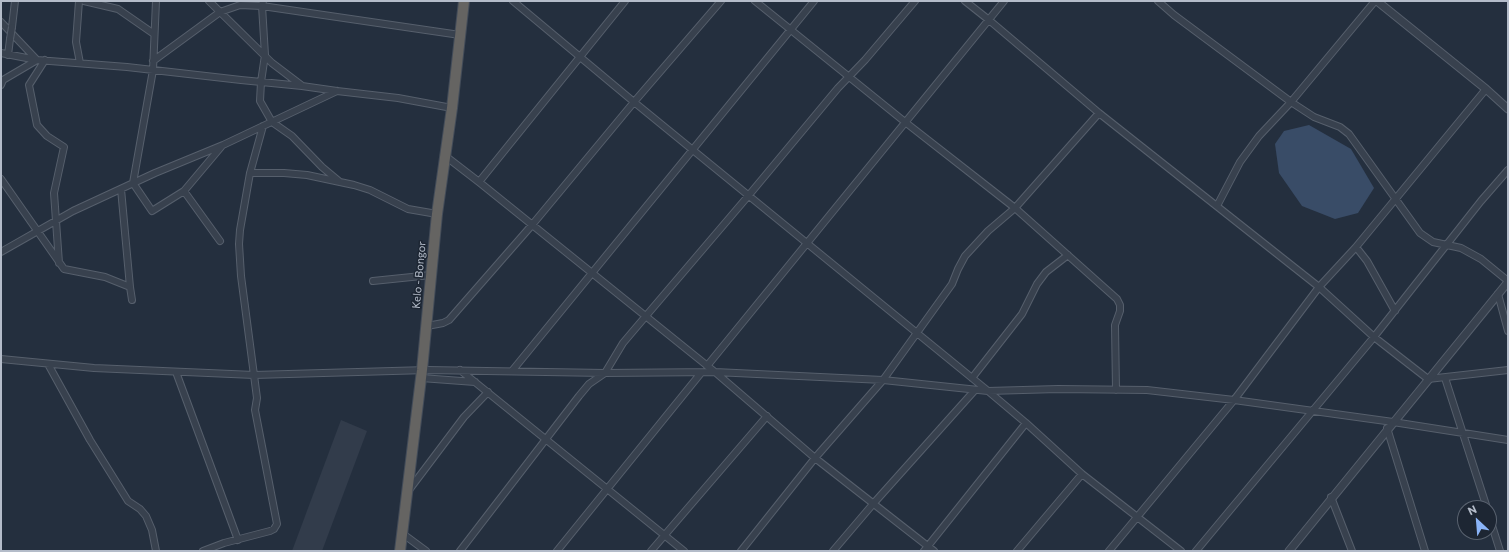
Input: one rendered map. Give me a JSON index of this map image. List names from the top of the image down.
{
  "streets": {
    "highway": ["Kelo - Bongor"]
  },
  "north": "top left"
}
